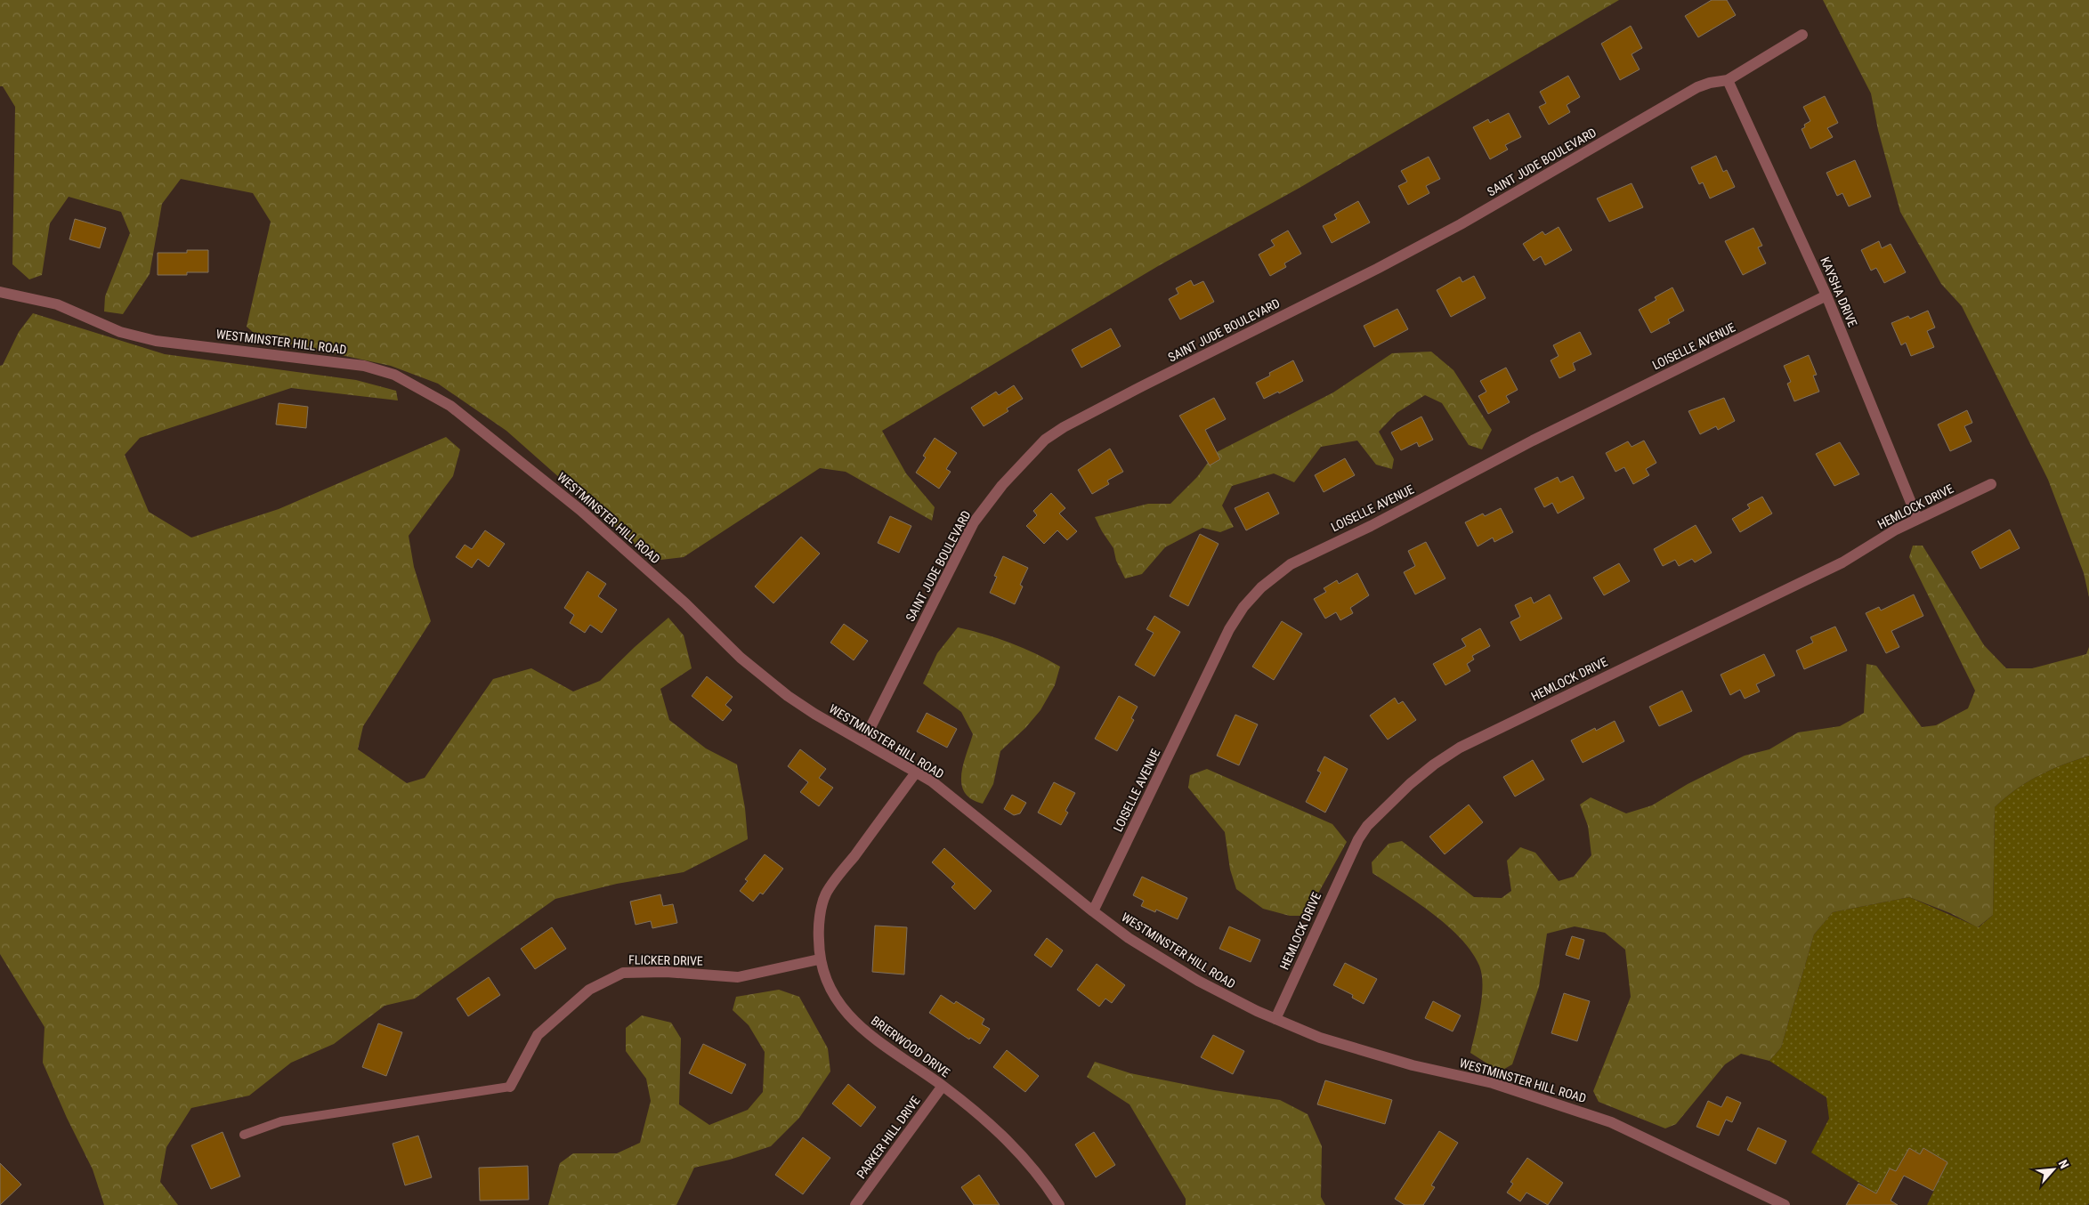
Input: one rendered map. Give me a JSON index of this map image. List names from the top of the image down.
{
  "streets": {
    "street": [
      "SAINT JUDE BOULEVARD",
      "KAYSHA DRIVE",
      "WESTMINSTER HILL ROAD",
      "LOISELLE AVENUE",
      "HEMLOCK DRIVE",
      "FLICKER DRIVE",
      "BRIERWOOD DRIVE",
      "PARKER HILL DRIVE"
    ]
  },
  "crossings": [
    ["SAINT JUDE BOULEVARD", "KAYSHA DRIVE"],
    ["SAINT JUDE BOULEVARD", "WESTMINSTER HILL ROAD"],
    ["KAYSHA DRIVE", "LOISELLE AVENUE"],
    ["KAYSHA DRIVE", "HEMLOCK DRIVE"],
    ["WESTMINSTER HILL ROAD", "LOISELLE AVENUE"],
    ["WESTMINSTER HILL ROAD", "HEMLOCK DRIVE"],
    ["WESTMINSTER HILL ROAD", "BRIERWOOD DRIVE"],
    ["FLICKER DRIVE", "BRIERWOOD DRIVE"],
    ["BRIERWOOD DRIVE", "PARKER HILL DRIVE"]
  ],
  "north": "top right"
}
